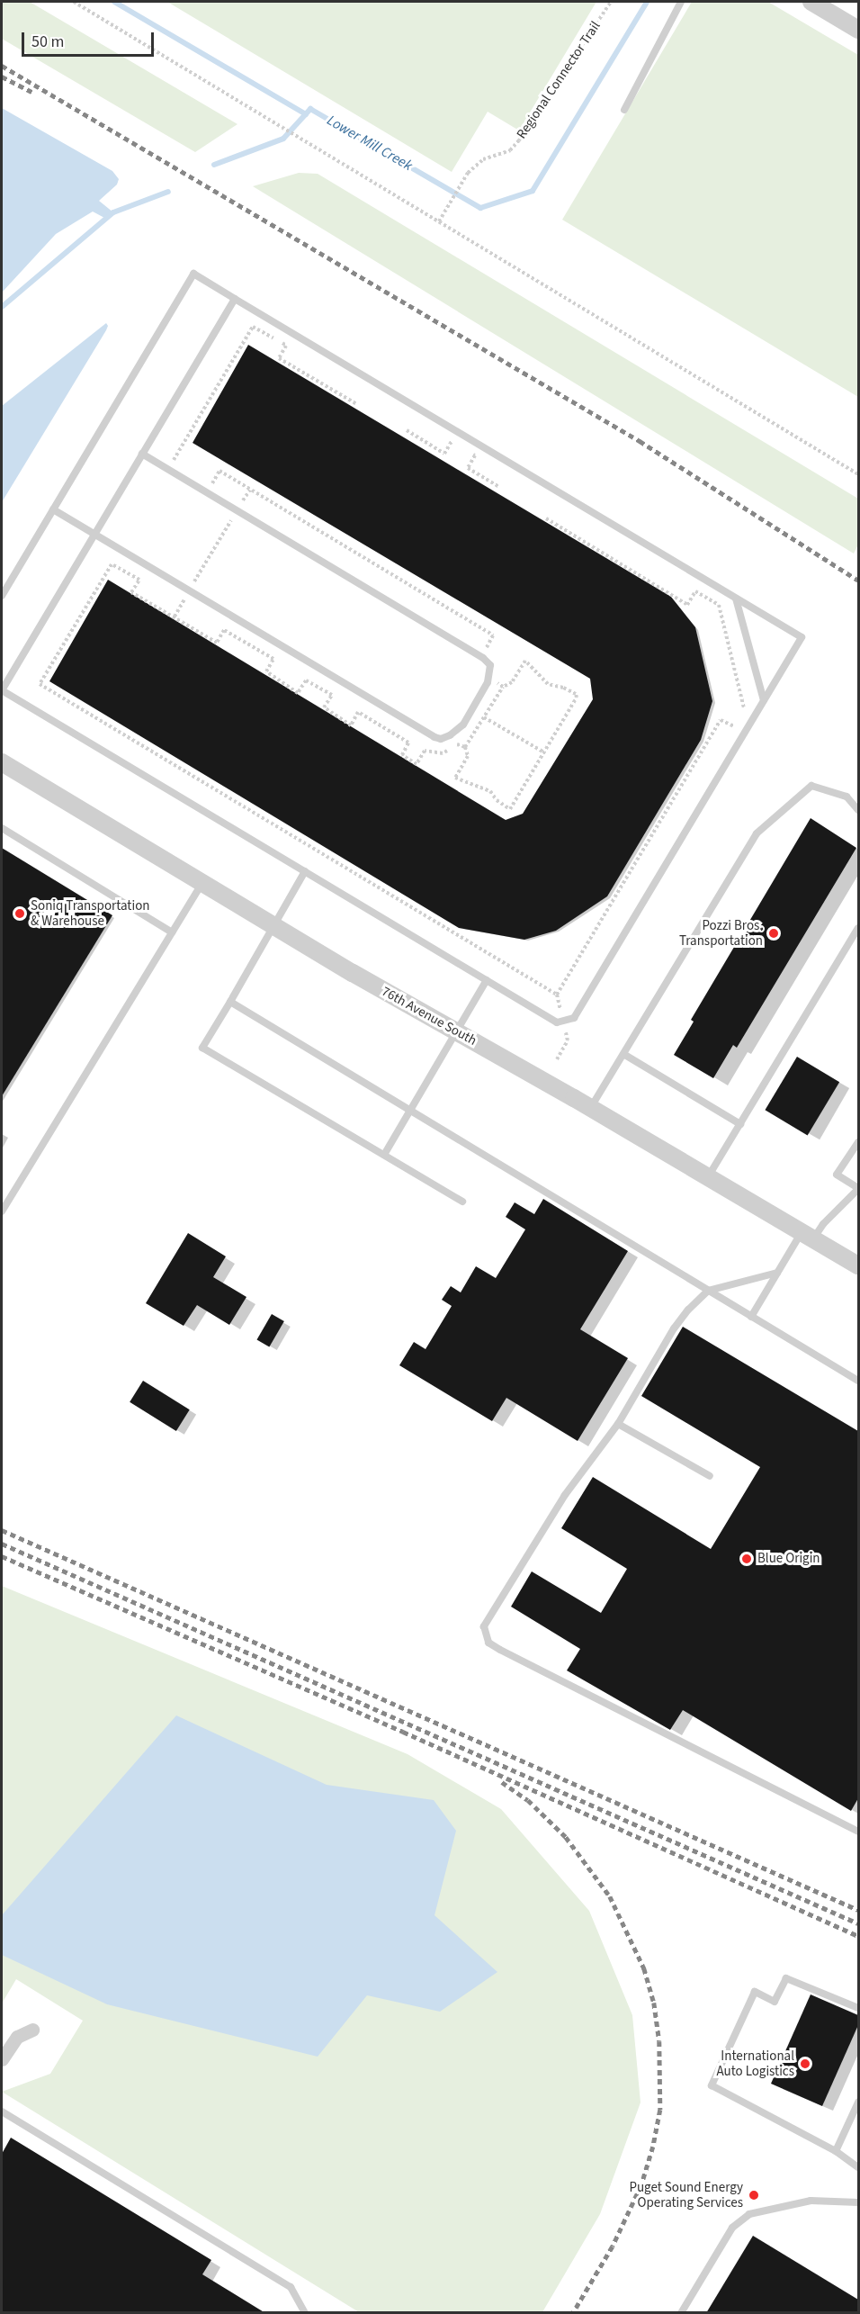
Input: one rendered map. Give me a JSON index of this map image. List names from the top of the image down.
{
  "streets": {
    "street": ["76th Avenue South"],
    "path": ["Regional Connector Trail"]
  },
  "water": ["Lower Mill Creek"],
  "places": [
    "Soniq Transportation & Warehouse",
    "Pozzi Bros. Transportation",
    "Blue Origin",
    "International Auto Logistics",
    "Puget Sound Energy Operating Services"
  ],
  "scale_bar": "50 m"
}
